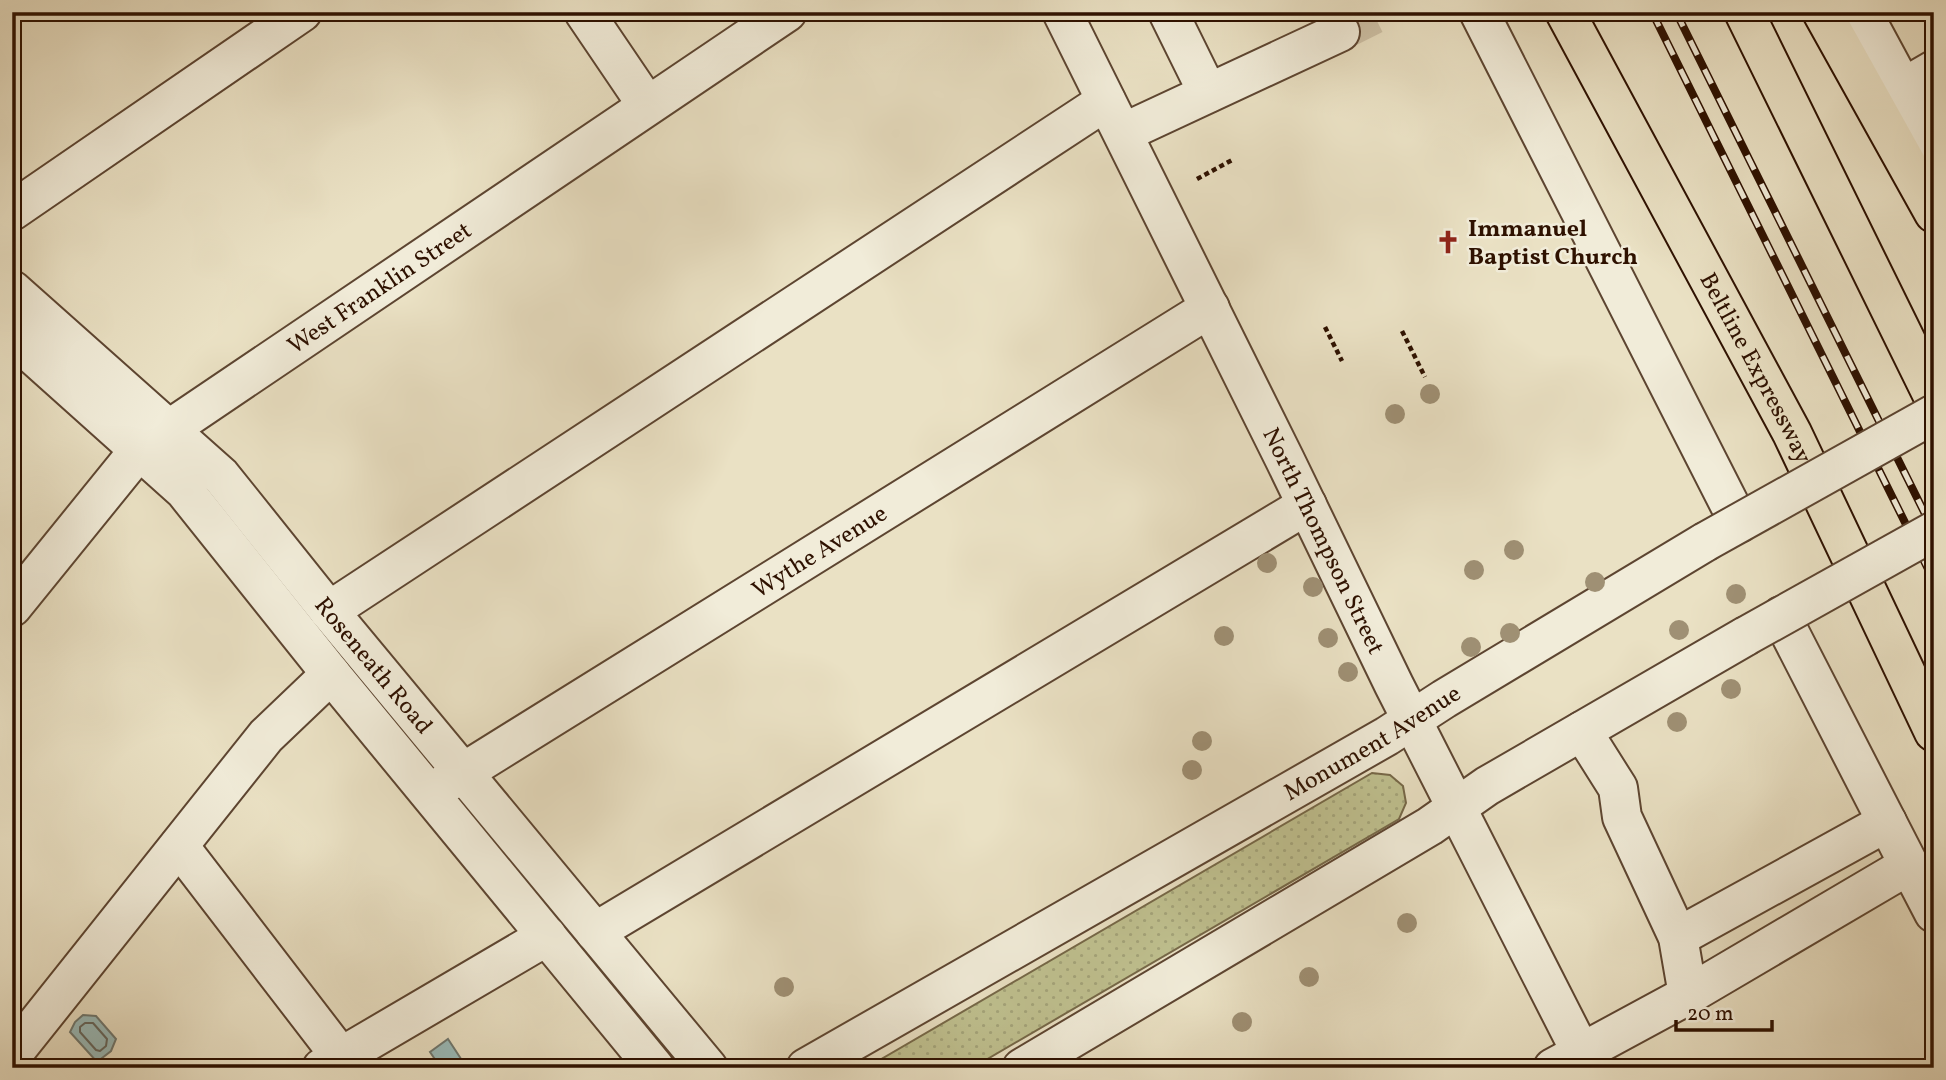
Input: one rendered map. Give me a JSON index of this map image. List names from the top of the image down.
{
  "streets": {
    "highway": ["Beltline Expressway"],
    "street": [
      "West Franklin Street",
      "North Thompson Street",
      "Wythe Avenue",
      "Roseneath Road",
      "Monument Avenue"
    ]
  },
  "crossings": [
    ["West Franklin Street", "Roseneath Road"],
    ["North Thompson Street", "Wythe Avenue"],
    ["North Thompson Street", "Monument Avenue"],
    ["Wythe Avenue", "Roseneath Road"]
  ],
  "places": {
    "church": ["Immanuel Baptist Church"]
  },
  "scale_bar": "20 m"
}
